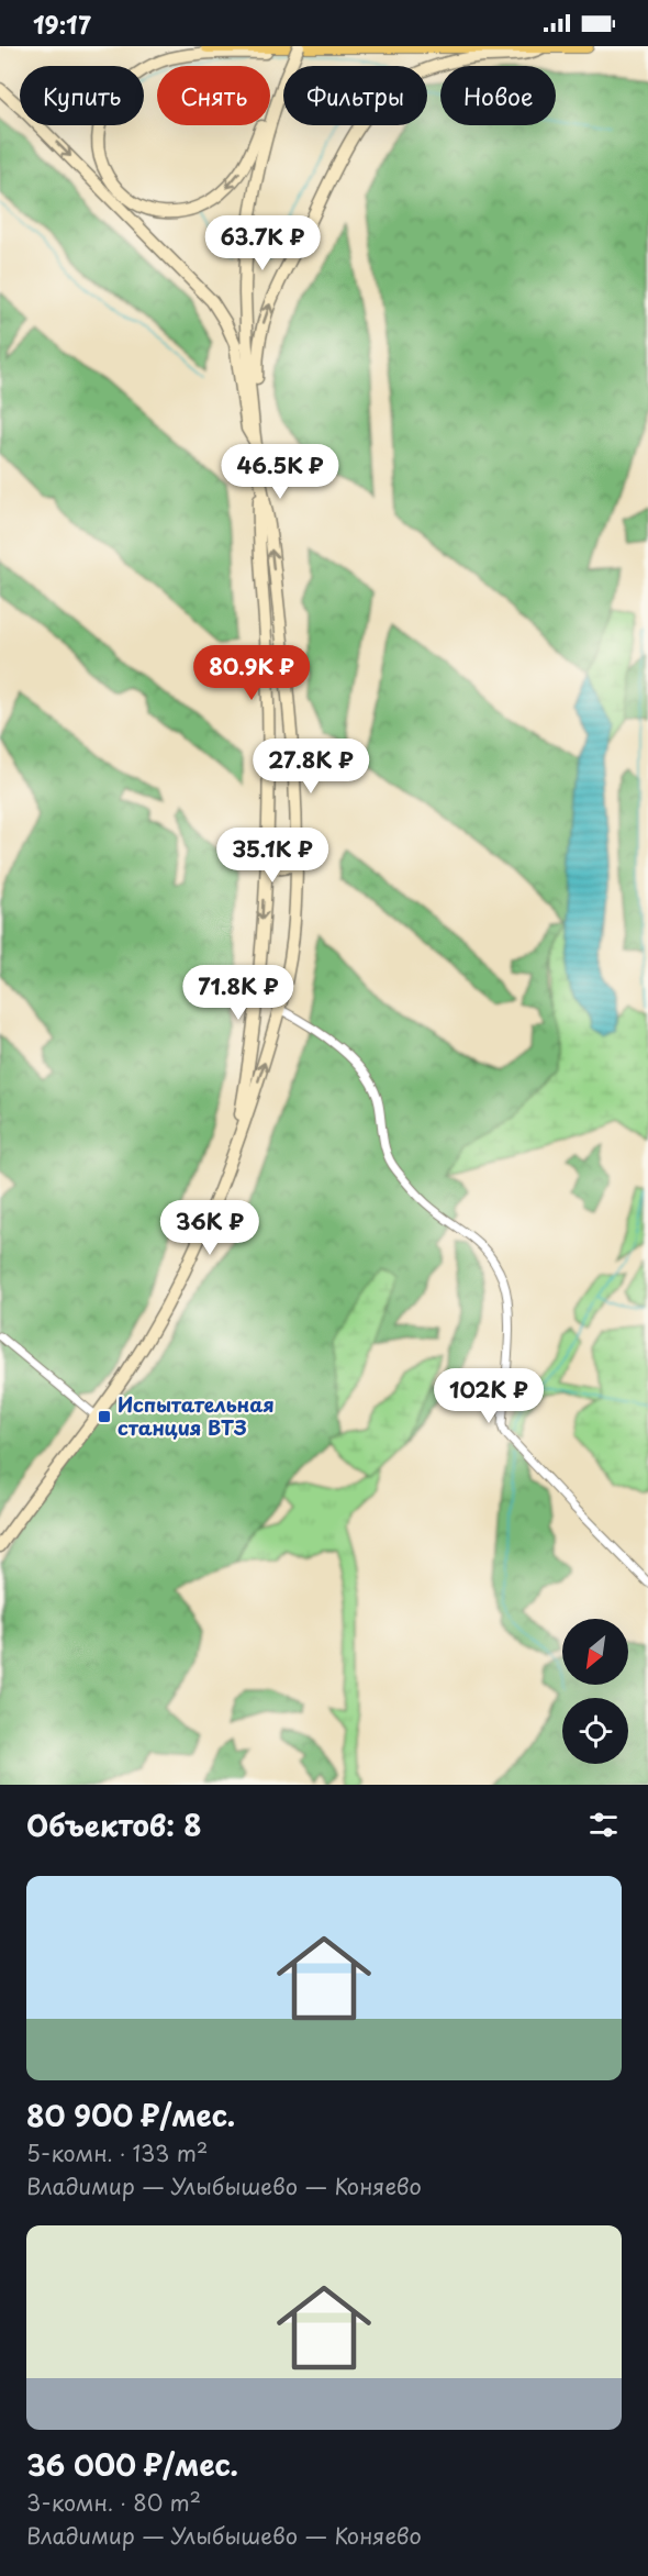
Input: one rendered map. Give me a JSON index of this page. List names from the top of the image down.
{
  "places": {
    "transit": ["Испытательная станция ВТЗ"]
  },
  "north": "bottom left",
  "page": {
    "status": "19:17",
    "chip": [
      "Купить",
      "Снять",
      "Фильтры",
      "Новое"
    ],
    "price": [
      "63.7K ₽",
      "46.5K ₽",
      "80.9K ₽",
      "27.8K ₽",
      "35.1K ₽",
      "71.8K ₽",
      "36K ₽",
      "102K ₽"
    ],
    "heading": "Объектов: 8",
    "list": [
      {
        "name": "80 900 ₽/мес.",
        "note": "5-комн. · 133 m² · Владимир — Улыбышево — Коняево"
      },
      {
        "name": "36 000 ₽/мес.",
        "note": "3-комн. · 80 m² · Владимир — Улыбышево — Коняево"
      }
    ]
  }
}
